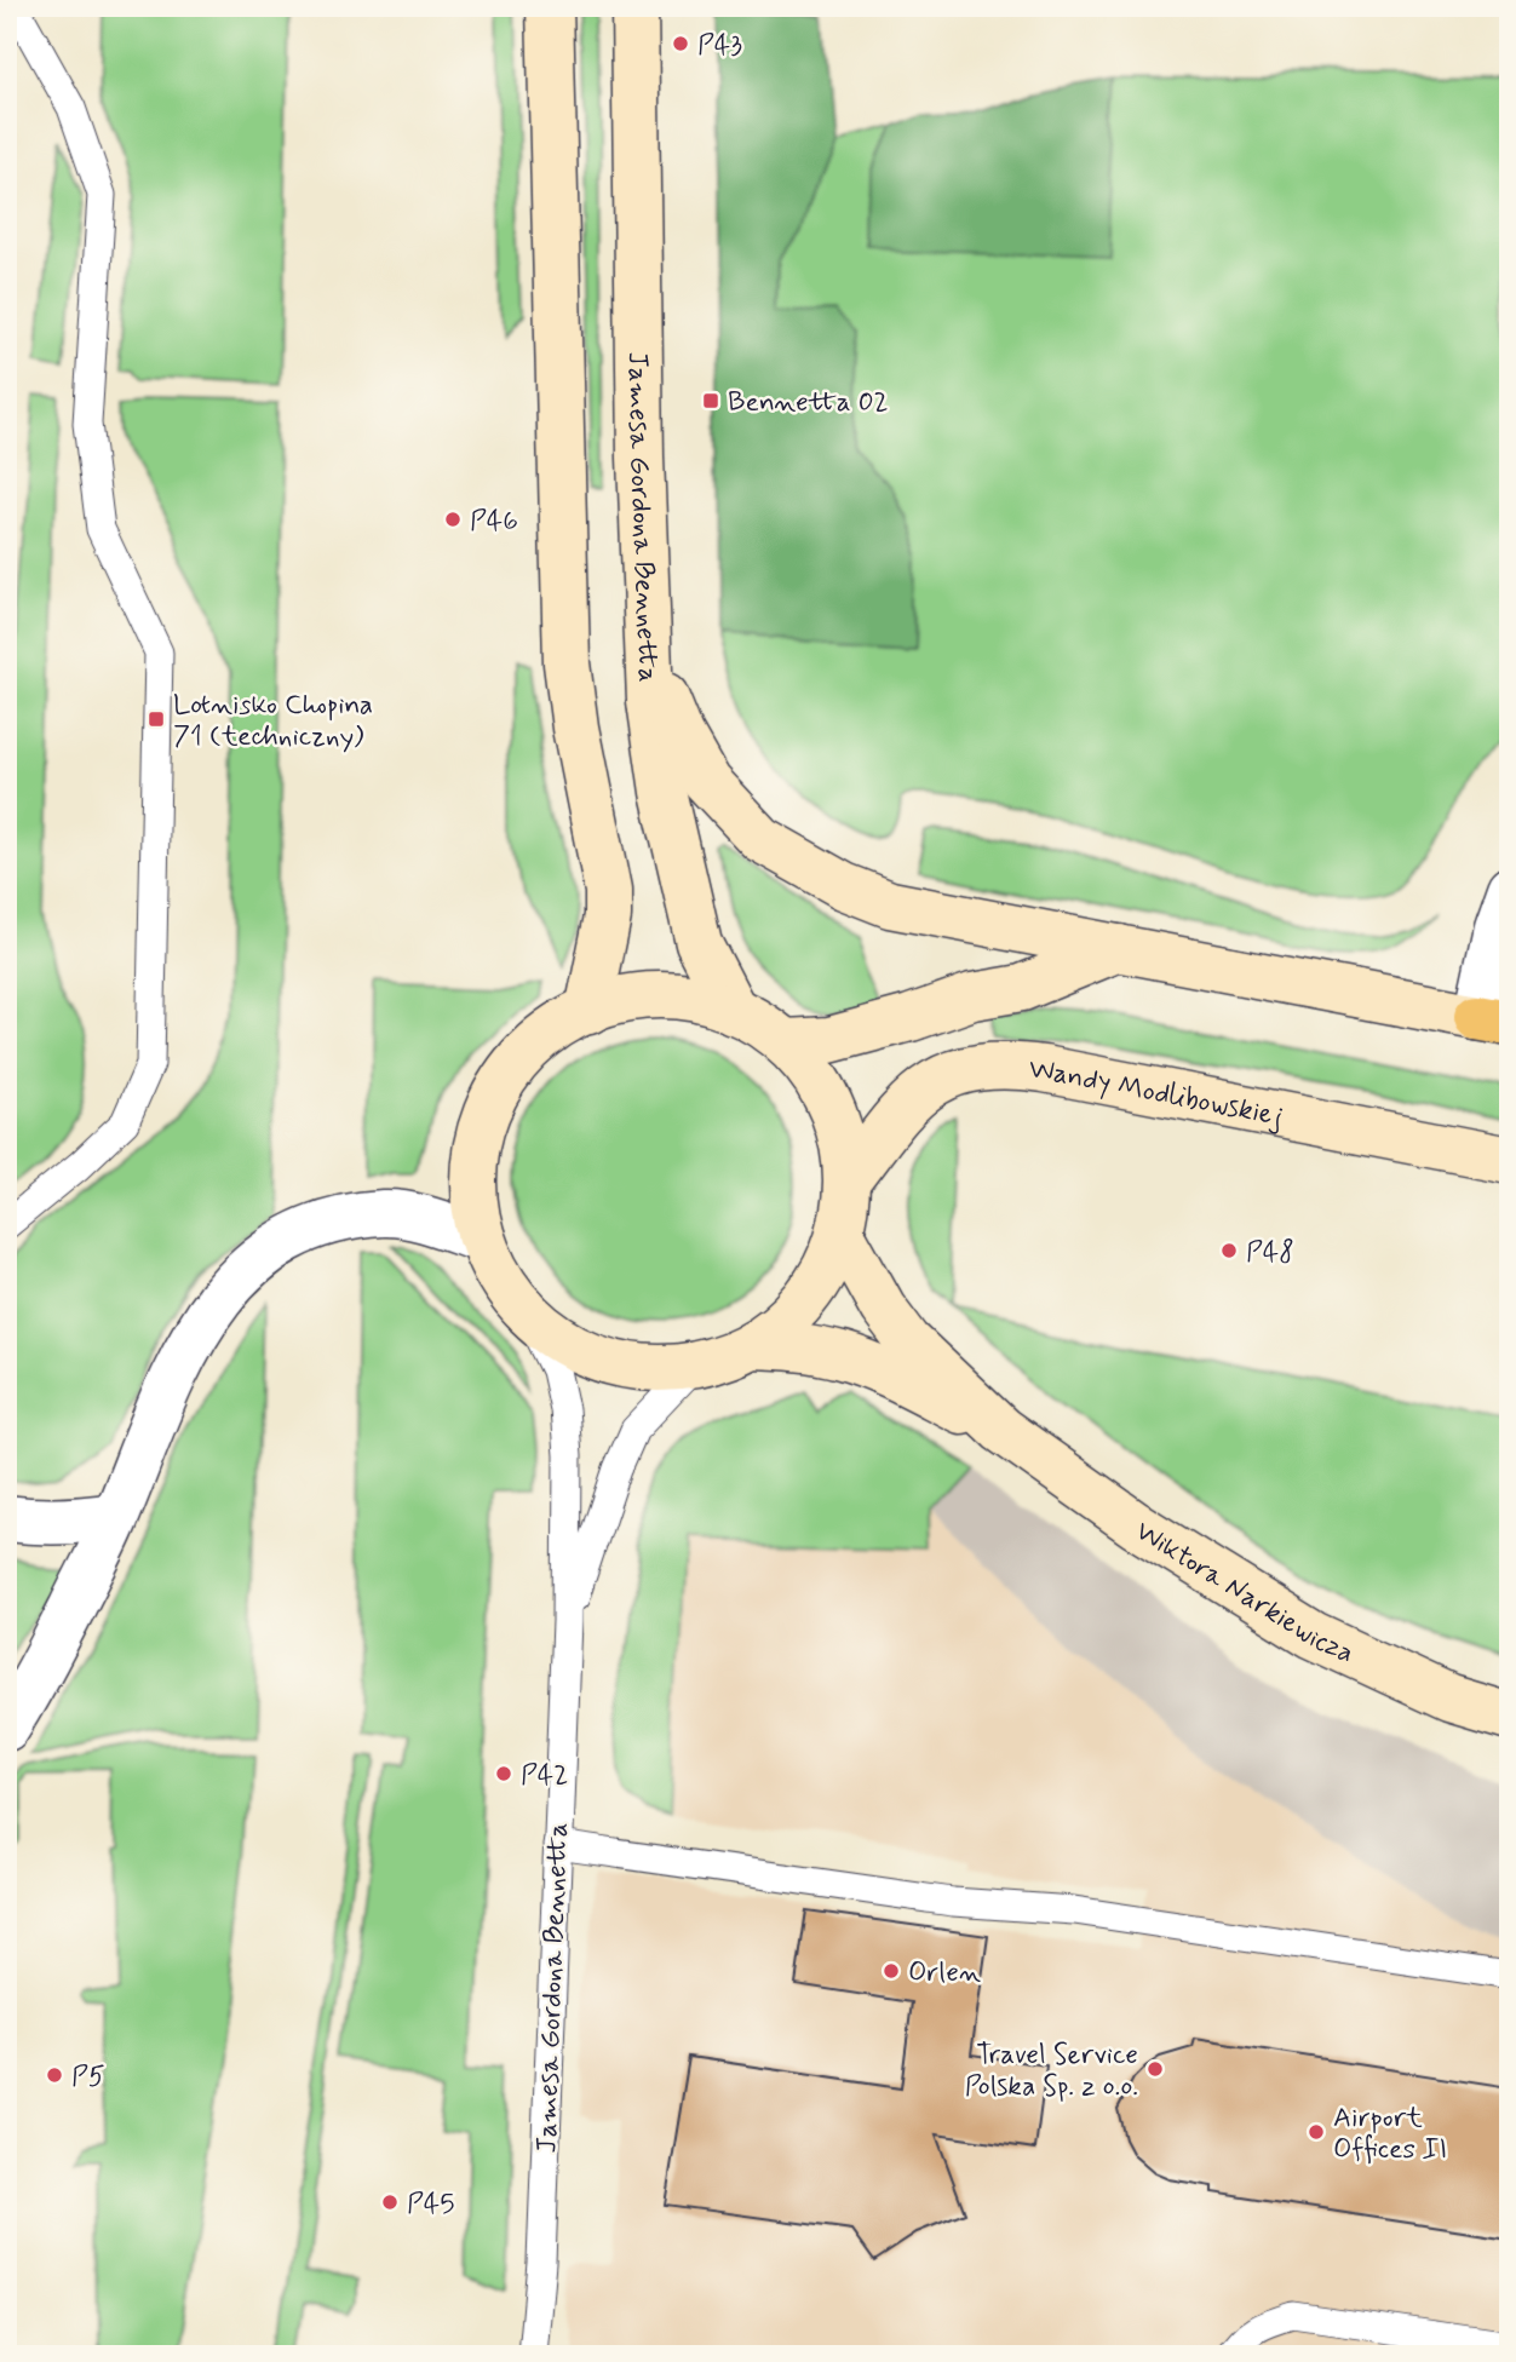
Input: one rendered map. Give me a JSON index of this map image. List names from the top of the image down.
{
  "streets": {
    "main road": ["Jamesa Gordona Bennetta", "Wandy Modlibowskiej", "Wiktora Narkiewicza"]
  },
  "places": {
    "other": [
      "P43",
      "P46",
      "P48",
      "P42",
      "Orlen",
      "Travel Service Polska Sp. z o.o.",
      "P5",
      "Airport Offices II",
      "P45"
    ],
    "transit": ["Bennetta 02", "Lotnisko Chopina 71 (techniczny)"]
  }
}
